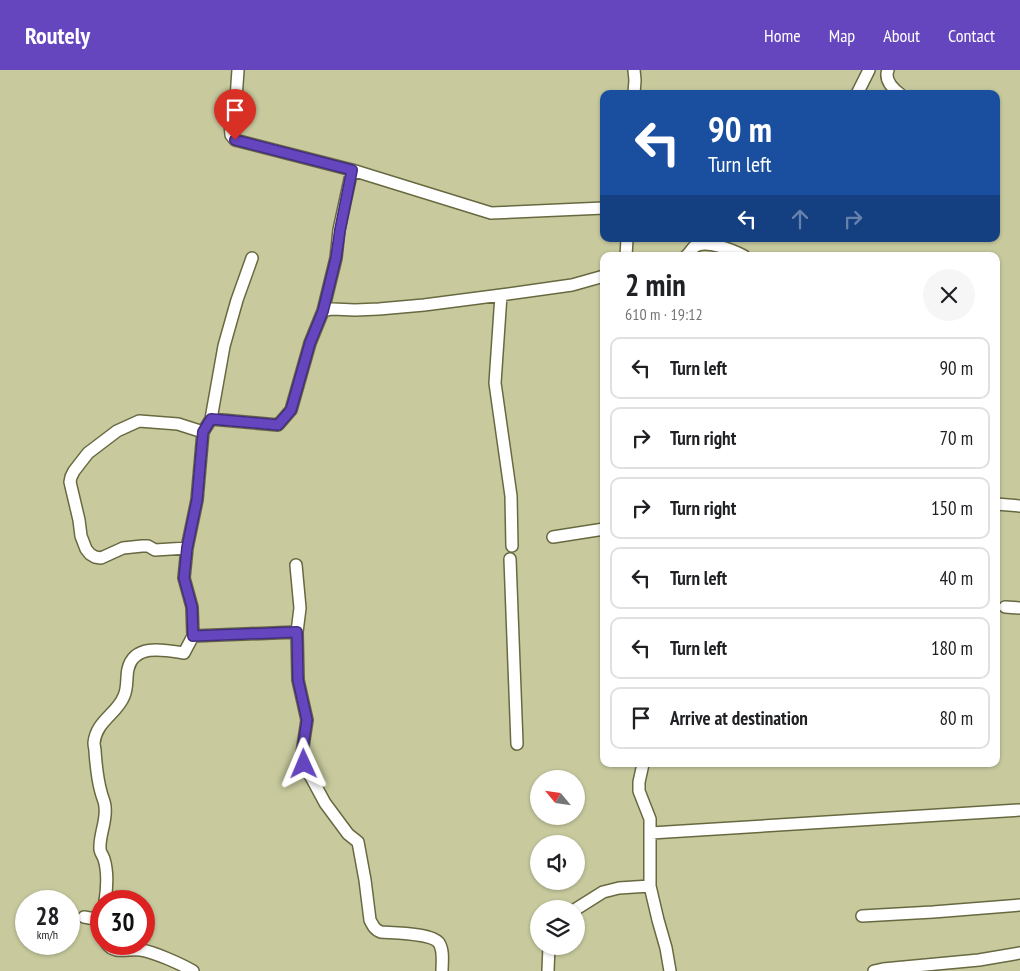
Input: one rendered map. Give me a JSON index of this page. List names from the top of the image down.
{
  "north": "top left",
  "page": {
    "header": "Routely",
    "nav": [
      "Home",
      "Map",
      "About",
      "Contact"
    ],
    "turn": ["90 m", "Turn left"],
    "heading": ["2 min", "610 m · 19:12"],
    "list": [
      {
        "name": "Turn left",
        "value": "90 m"
      },
      {
        "name": "Turn right",
        "value": "70 m"
      },
      {
        "name": "Turn right",
        "value": "150 m"
      },
      {
        "name": "Turn left",
        "value": "40 m"
      },
      {
        "name": "Turn left",
        "value": "180 m"
      },
      {
        "name": "Arrive at destination",
        "value": "80 m"
      }
    ],
    "speed": "28 km/h",
    "limit": "30"
  }
}
